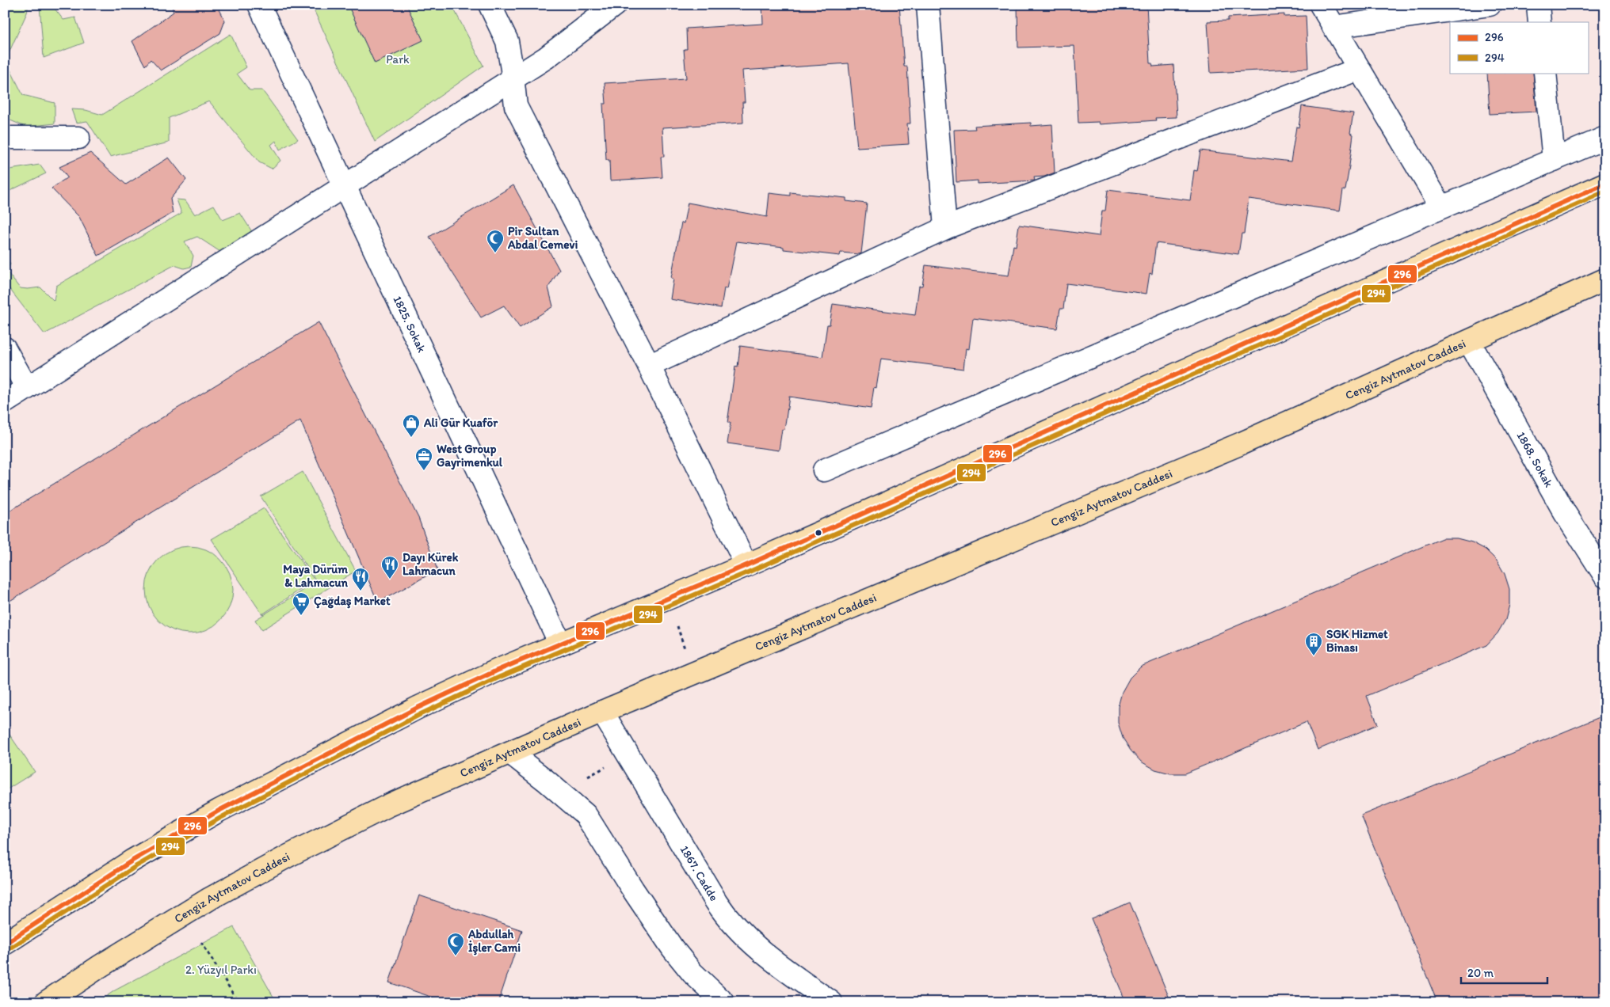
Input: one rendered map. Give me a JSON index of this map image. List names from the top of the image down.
{
  "streets": {
    "main road": ["Cengiz Aytmatov Caddesi"],
    "street": ["1825. Sokak", "1868. Sokak", "1867. Cadde"]
  },
  "crossings": [
    ["Cengiz Aytmatov Caddesi", "1868. Sokak"],
    ["Cengiz Aytmatov Caddesi", "1867. Cadde"]
  ],
  "parks": ["Park", "2. Yüzyıl Parkı"],
  "places": {
    "mosque": ["Pir Sultan Abdal Cemevi", "Abdullah İşler Cami"],
    "shop": ["Ali Gür Kuaför"],
    "office": ["West Group Gayrimenkul"],
    "restaurant": ["Dayı Kürek Lahmacun", "Maya Dürüm & Lahmacun"],
    "supermarket": ["Çağdaş Market"],
    "building": ["SGK Hizmet Binası"]
  },
  "lines": ["transit line 296", "transit line 294"],
  "legend": ["296", "294"],
  "scale_bar": "20 m"
}
